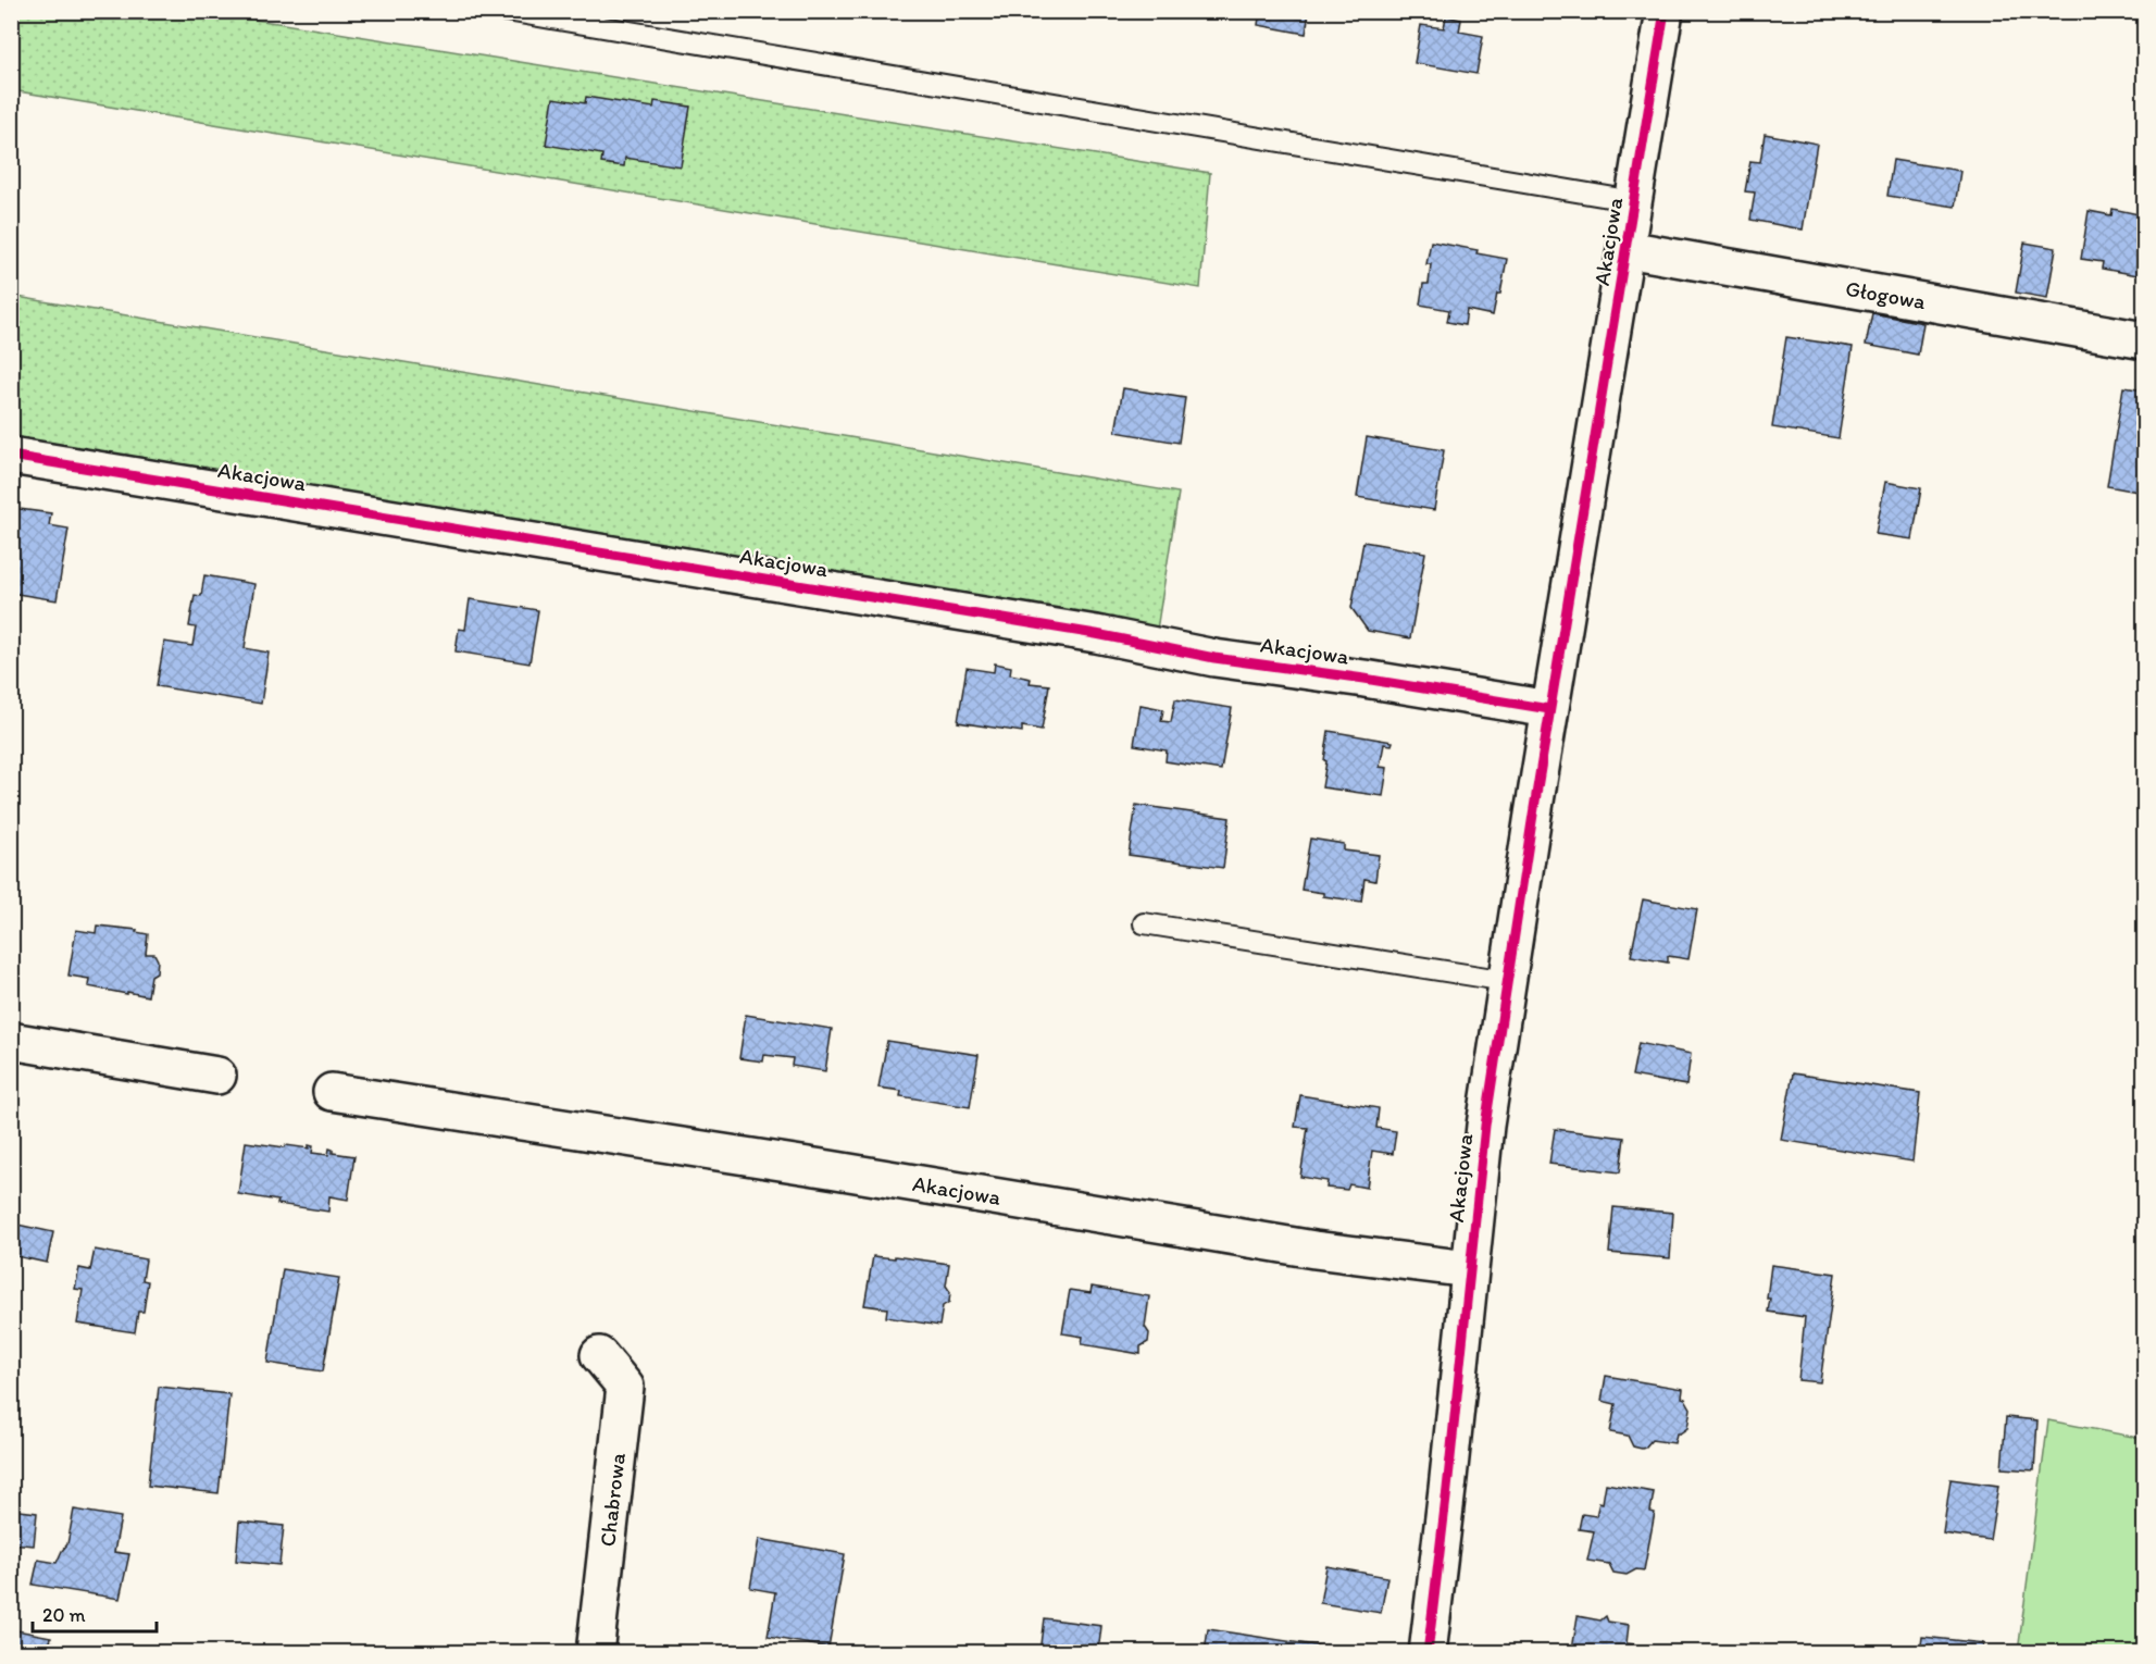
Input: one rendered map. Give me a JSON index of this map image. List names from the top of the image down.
{
  "streets": {
    "street": ["Akacjowa", "Głogowa", "Chabrowa"]
  },
  "crossings": [
    ["Akacjowa", "Głogowa"]
  ],
  "scale_bar": "20 m"
}
